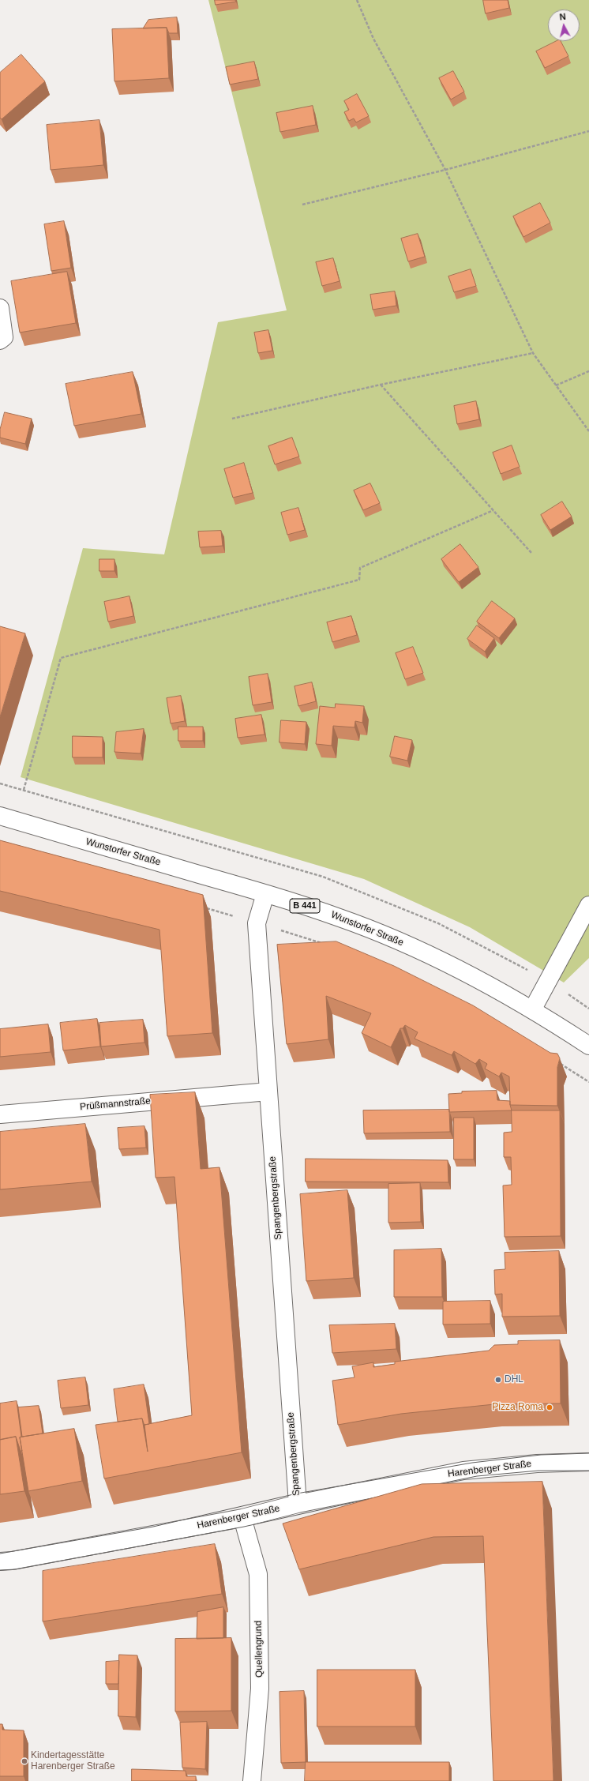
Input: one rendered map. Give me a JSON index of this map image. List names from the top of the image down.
{
  "streets": {
    "street": [
      "Wunstorfer Straße",
      "B 441",
      "Prüßmannstraße",
      "Spangenbergstraße",
      "Harenberger Straße",
      "Quellengrund"
    ]
  },
  "crossings": [
    ["Wunstorfer Straße", "Spangenbergstraße"],
    ["Prüßmannstraße", "Spangenbergstraße"],
    ["Spangenbergstraße", "Harenberger Straße"],
    ["Harenberger Straße", "Quellengrund"]
  ],
  "places": ["DHL", "Pizza Roma", "Kindertagesstätte Harenberger Straße"],
  "north": "top"
}
